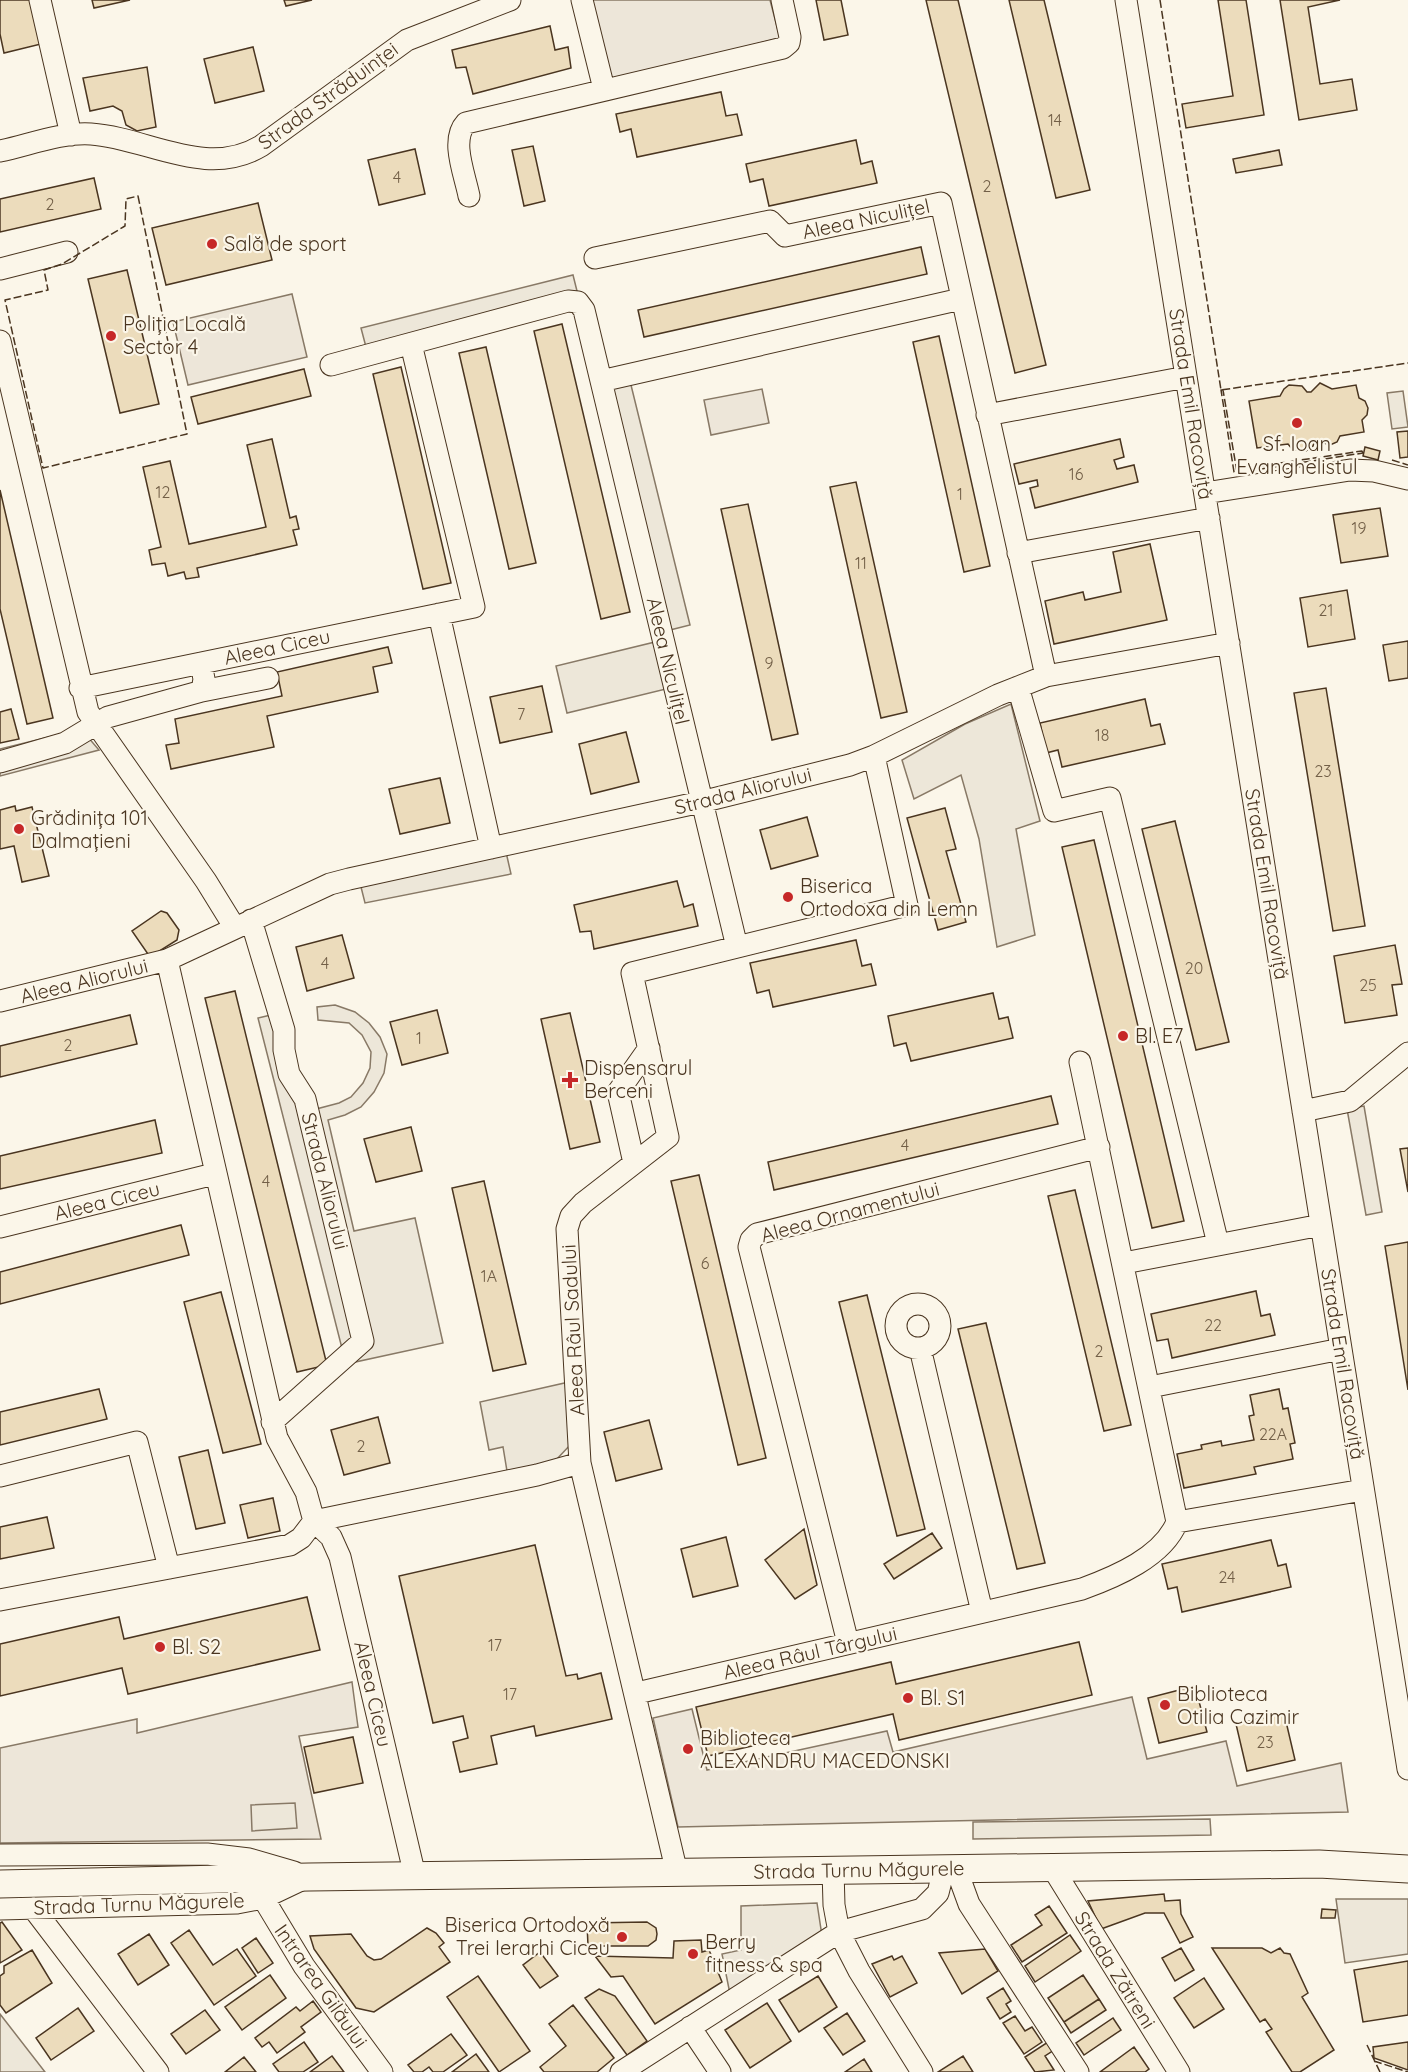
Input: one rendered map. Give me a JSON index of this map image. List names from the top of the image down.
{
  "streets": {
    "main road": ["Strada Turnu Măgurele"],
    "street": [
      "Strada Străduinței",
      "Aleea Niculițel",
      "Strada Emil Racoviță",
      "Aleea Ciceu",
      "Strada Aliorului",
      "Aleea Aliorului",
      "Aleea Ornamentului",
      "Aleea Râul Sadului",
      "Aleea Râul Târgului",
      "Strada Zătreni",
      "Intrarea Gilăului"
    ]
  },
  "crossings": [
    ["Aleea Niculițel", "Aleea Ciceu"],
    ["Aleea Niculițel", "Strada Aliorului"],
    ["Aleea Niculițel", "Aleea Râul Sadului"],
    ["Strada Emil Racoviță", "Strada Aliorului"],
    ["Aleea Ciceu", "Strada Aliorului"],
    ["Aleea Ciceu", "Aleea Aliorului"],
    ["Aleea Ciceu", "Strada Turnu Măgurele"],
    ["Strada Aliorului", "Aleea Aliorului"],
    ["Strada Aliorului", "Aleea Râul Sadului"],
    ["Aleea Ornamentului", "Aleea Râul Târgului"],
    ["Aleea Râul Sadului", "Aleea Râul Târgului"],
    ["Aleea Râul Sadului", "Strada Turnu Măgurele"],
    ["Strada Turnu Măgurele", "Strada Zătreni"],
    ["Strada Turnu Măgurele", "Intrarea Gilăului"]
  ],
  "places": {
    "other": [
      "Sală de sport",
      "Poliția Locală Sector 4",
      "Sf. Ioan Evanghelistul",
      "Grădinița 101 Dalmațieni",
      "Biserica Ortodoxa din Lemn",
      "Bl. E7",
      "Bl. S2",
      "Bl. S1",
      "Biblioteca Otilia Cazimir",
      "Biblioteca ALEXANDRU MACEDONSKI",
      "Biserica Ortodoxă Trei Ierarhi Ciceu",
      "Berry fitness & spa"
    ],
    "health": ["Dispensarul Berceni"]
  },
  "house_numbers": [
    "14",
    "4",
    "2",
    "2",
    "16",
    "12",
    "1",
    "19",
    "11",
    "21",
    "9",
    "7",
    "18",
    "23",
    "4",
    "20",
    "25",
    "1",
    "2",
    "4",
    "4",
    "6",
    "1A",
    "22",
    "2",
    "22A",
    "2",
    "24",
    "17",
    "17",
    "23"
  ]
}
